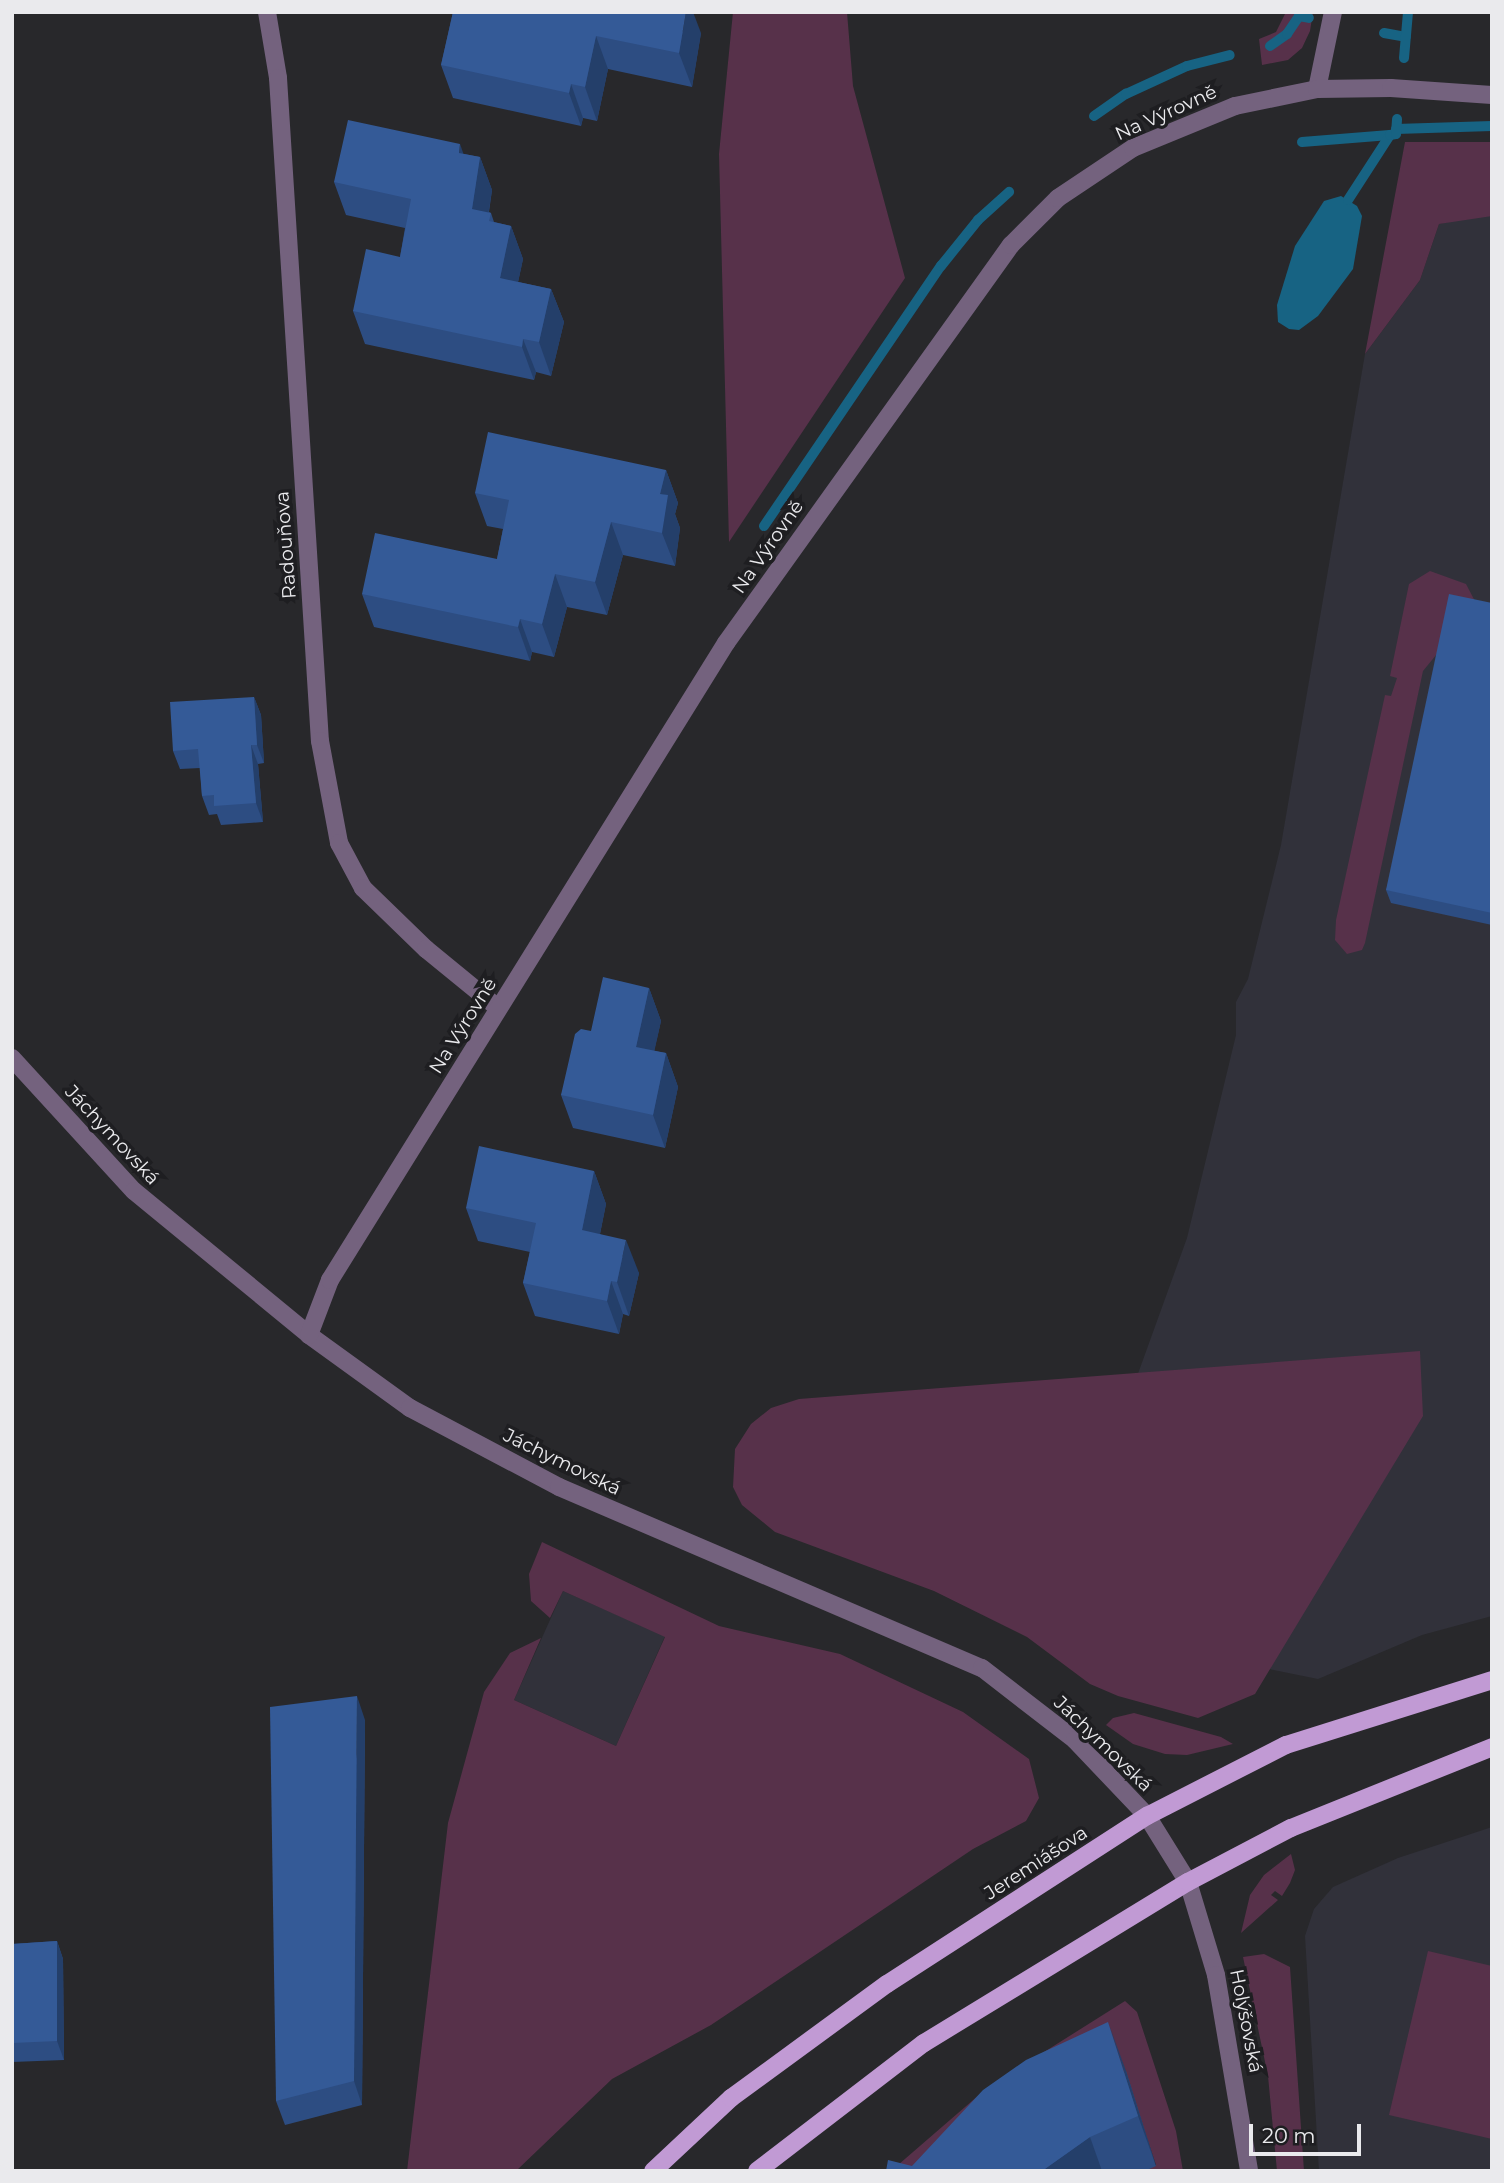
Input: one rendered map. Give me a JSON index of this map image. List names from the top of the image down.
{
  "streets": {
    "main road": ["Jeremiášova"],
    "street": [
      "Na Výrovně",
      "Radouňova",
      "Jáchymovská",
      "Holýšovská"
    ]
  },
  "crossings": [
    ["Na Výrovně", "Radouňova"],
    ["Na Výrovně", "Jáchymovská"],
    ["Jáchymovská", "Jeremiášova"],
    ["Jáchymovská", "Holýšovská"]
  ],
  "scale_bar": "20 m"
}
